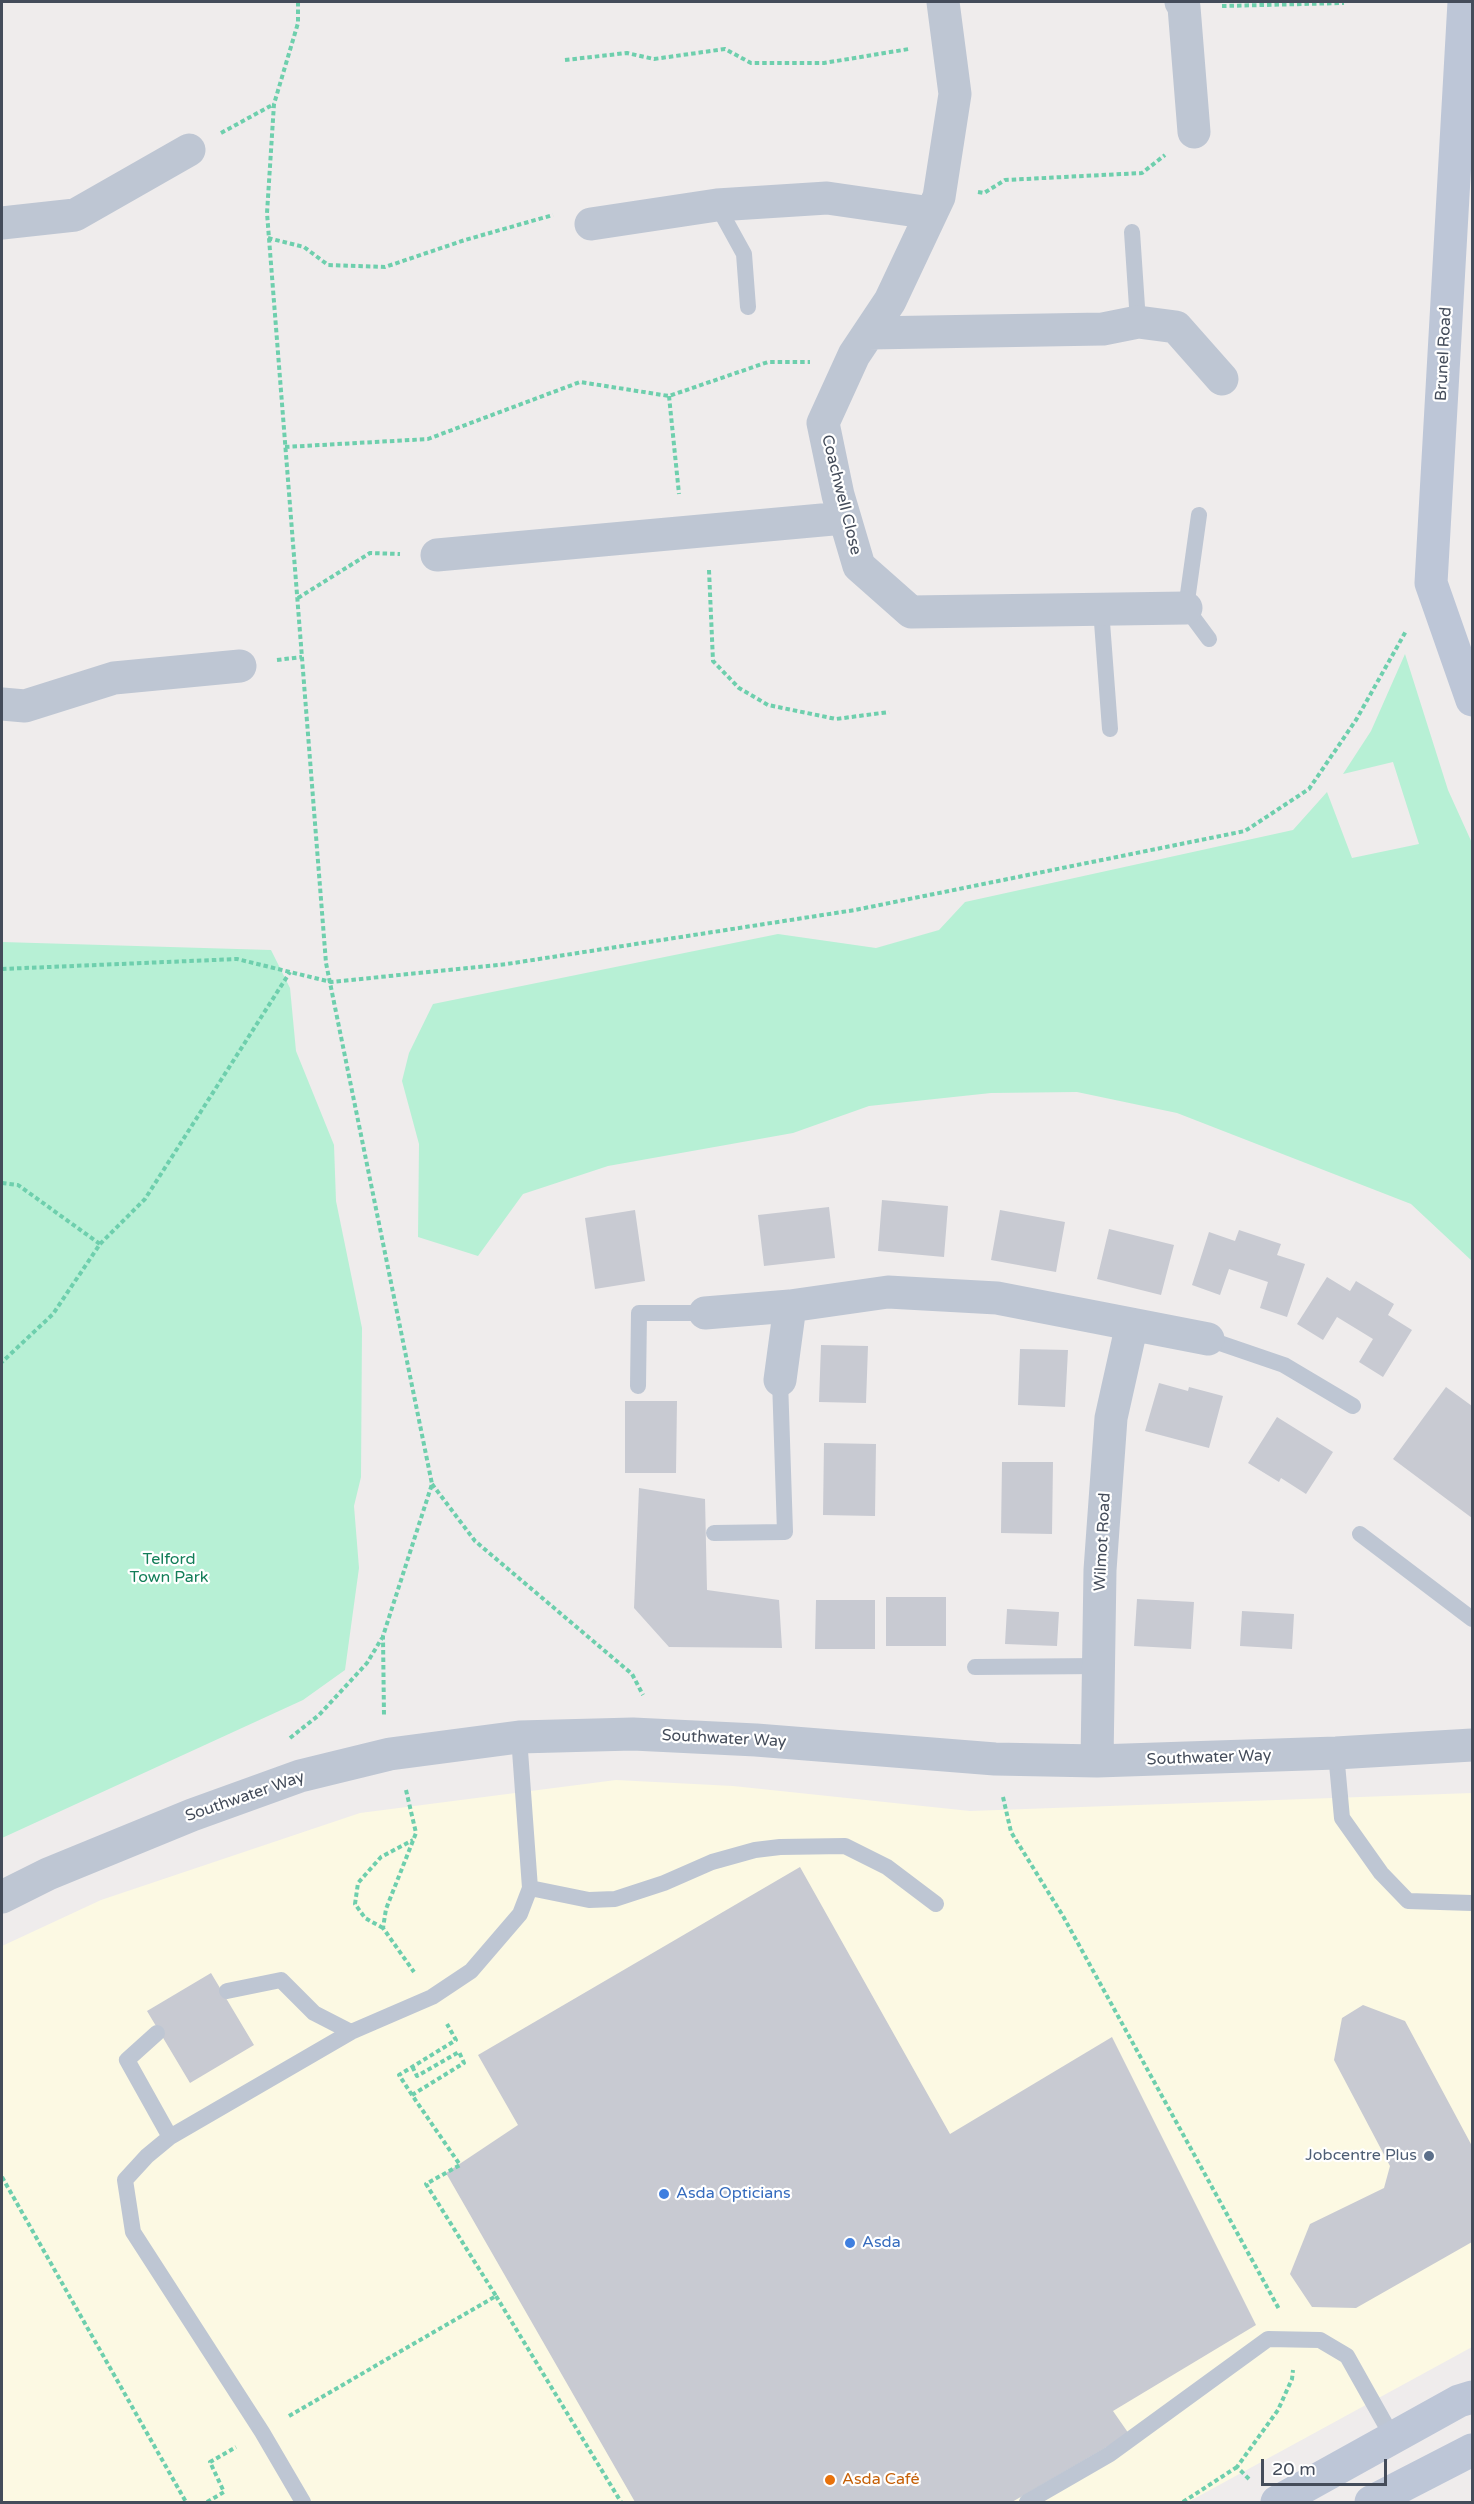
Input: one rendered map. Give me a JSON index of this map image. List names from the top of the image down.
{
  "streets": {
    "street": [
      "Brunel Road",
      "Coachwell Close",
      "Wilmot Road",
      "Southwater Way"
    ]
  },
  "crossings": [
    ["Wilmot Road", "Southwater Way"]
  ],
  "parks": ["Telford Town Park"],
  "places": [
    "Jobcentre Plus",
    "Asda Opticians",
    "Asda",
    "Asda Café"
  ],
  "scale_bar": "20 m"
}
